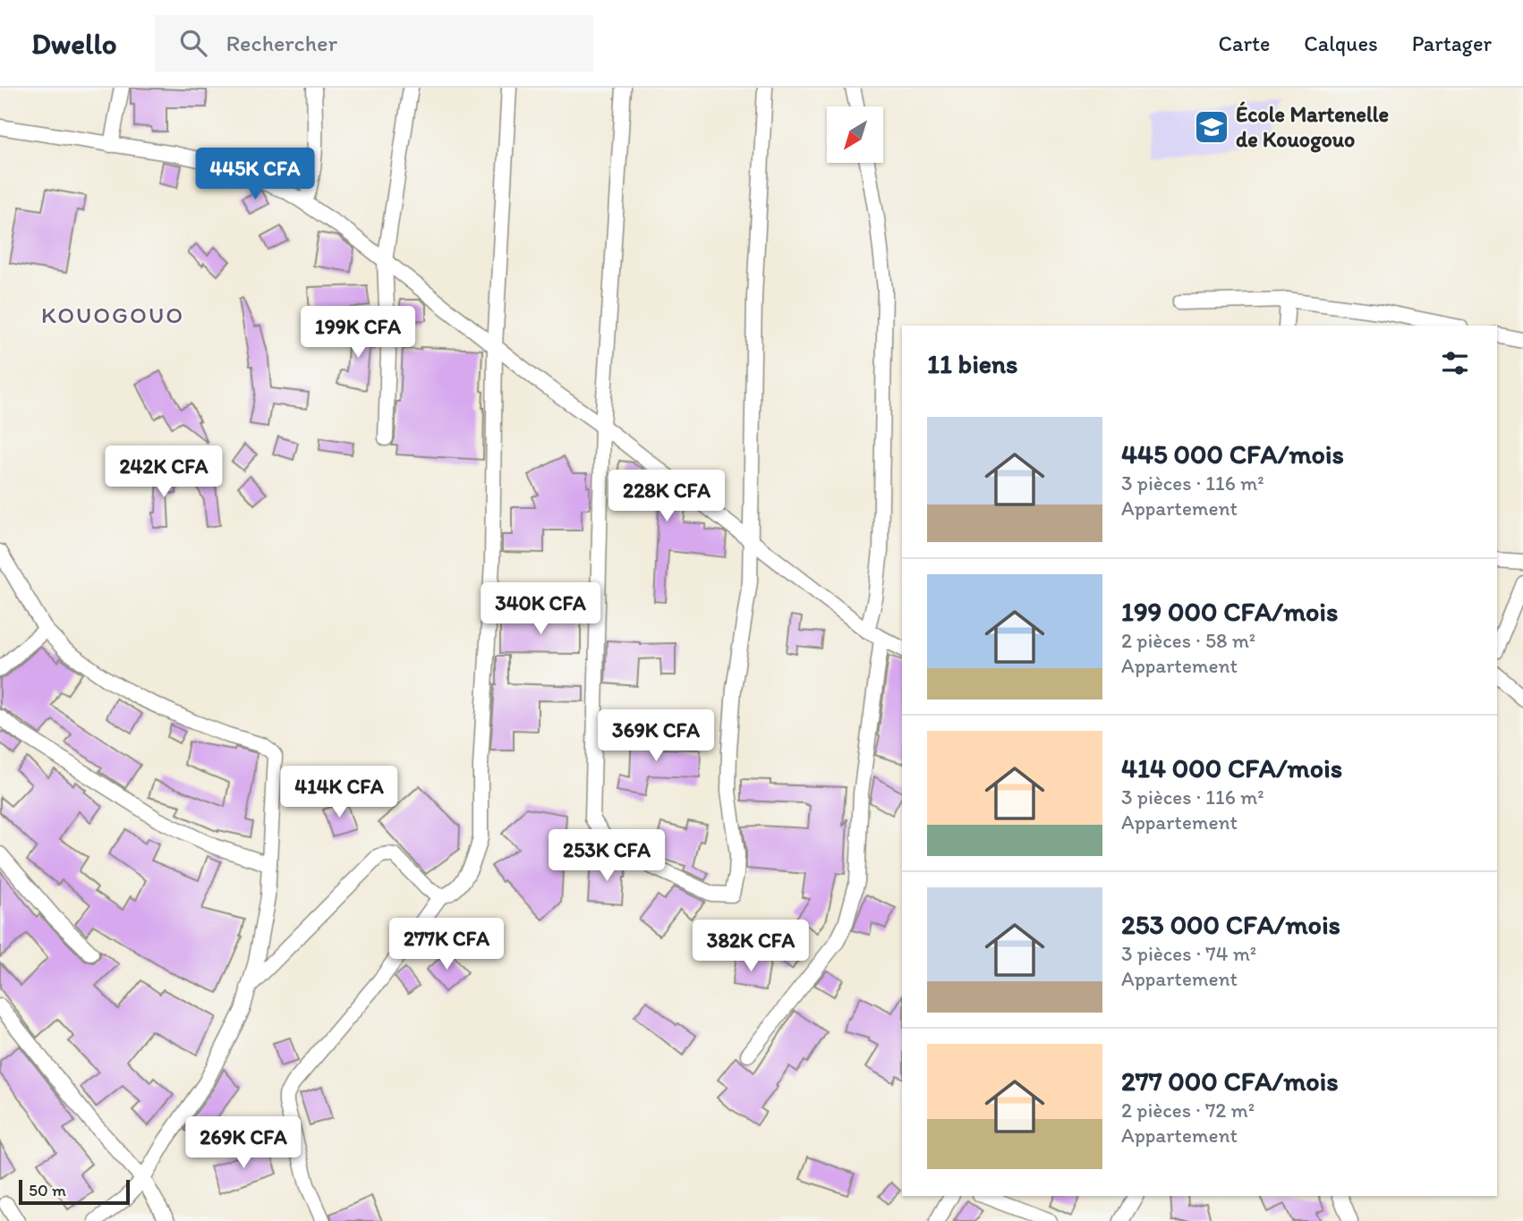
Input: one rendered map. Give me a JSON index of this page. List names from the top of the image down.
{
  "districts": ["KOUOGOUO"],
  "places": {
    "school or university": ["École Martenelle de Kouogouo"]
  },
  "scale_bar": "50 m",
  "north": "bottom left",
  "page": {
    "header": "Dwello",
    "search": "Rechercher",
    "nav": ["Carte", "Calques", "Partager"],
    "price": [
      "445K CFA",
      "199K CFA",
      "242K CFA",
      "228K CFA",
      "340K CFA",
      "369K CFA",
      "414K CFA",
      "253K CFA",
      "277K CFA",
      "382K CFA",
      "269K CFA"
    ],
    "heading": "11 biens",
    "list": [
      {
        "name": "445 000 CFA/mois",
        "note": "3 pièces · 116 m² · Appartement"
      },
      {
        "name": "199 000 CFA/mois",
        "note": "2 pièces · 58 m² · Appartement"
      },
      {
        "name": "414 000 CFA/mois",
        "note": "3 pièces · 116 m² · Appartement"
      },
      {
        "name": "253 000 CFA/mois",
        "note": "3 pièces · 74 m² · Appartement"
      },
      {
        "name": "277 000 CFA/mois",
        "note": "2 pièces · 72 m² · Appartement"
      }
    ],
    "scale": "50 m"
  }
}
